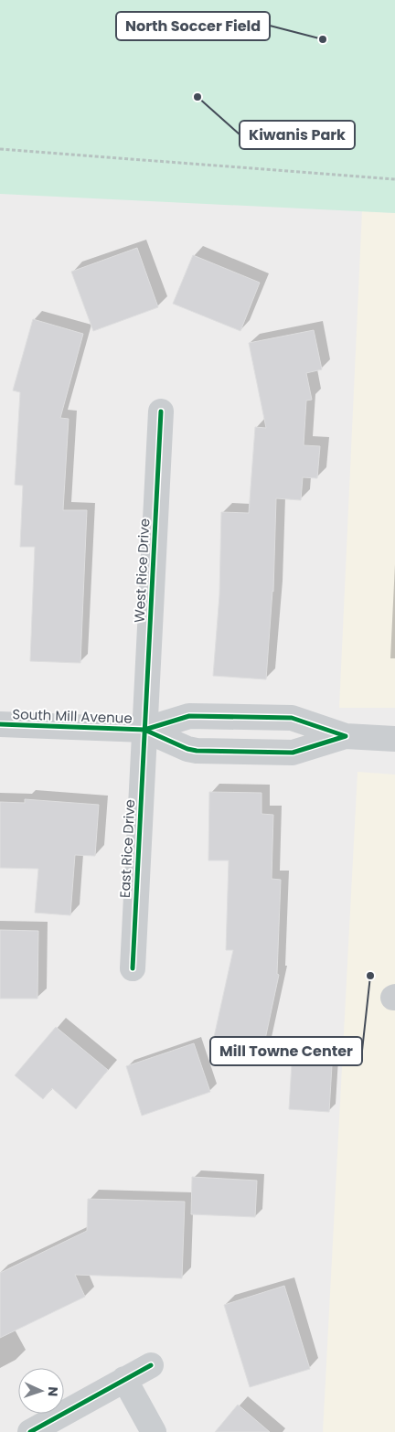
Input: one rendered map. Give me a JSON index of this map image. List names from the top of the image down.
{
  "streets": {
    "street": ["West Rice Drive", "South Mill Avenue", "East Rice Drive"]
  },
  "crossings": [
    ["West Rice Drive", "South Mill Avenue"],
    ["West Rice Drive", "East Rice Drive"],
    ["South Mill Avenue", "East Rice Drive"]
  ],
  "places": ["North Soccer Field", "Kiwanis Park", "Mill Towne Center"],
  "north": "right"
}
